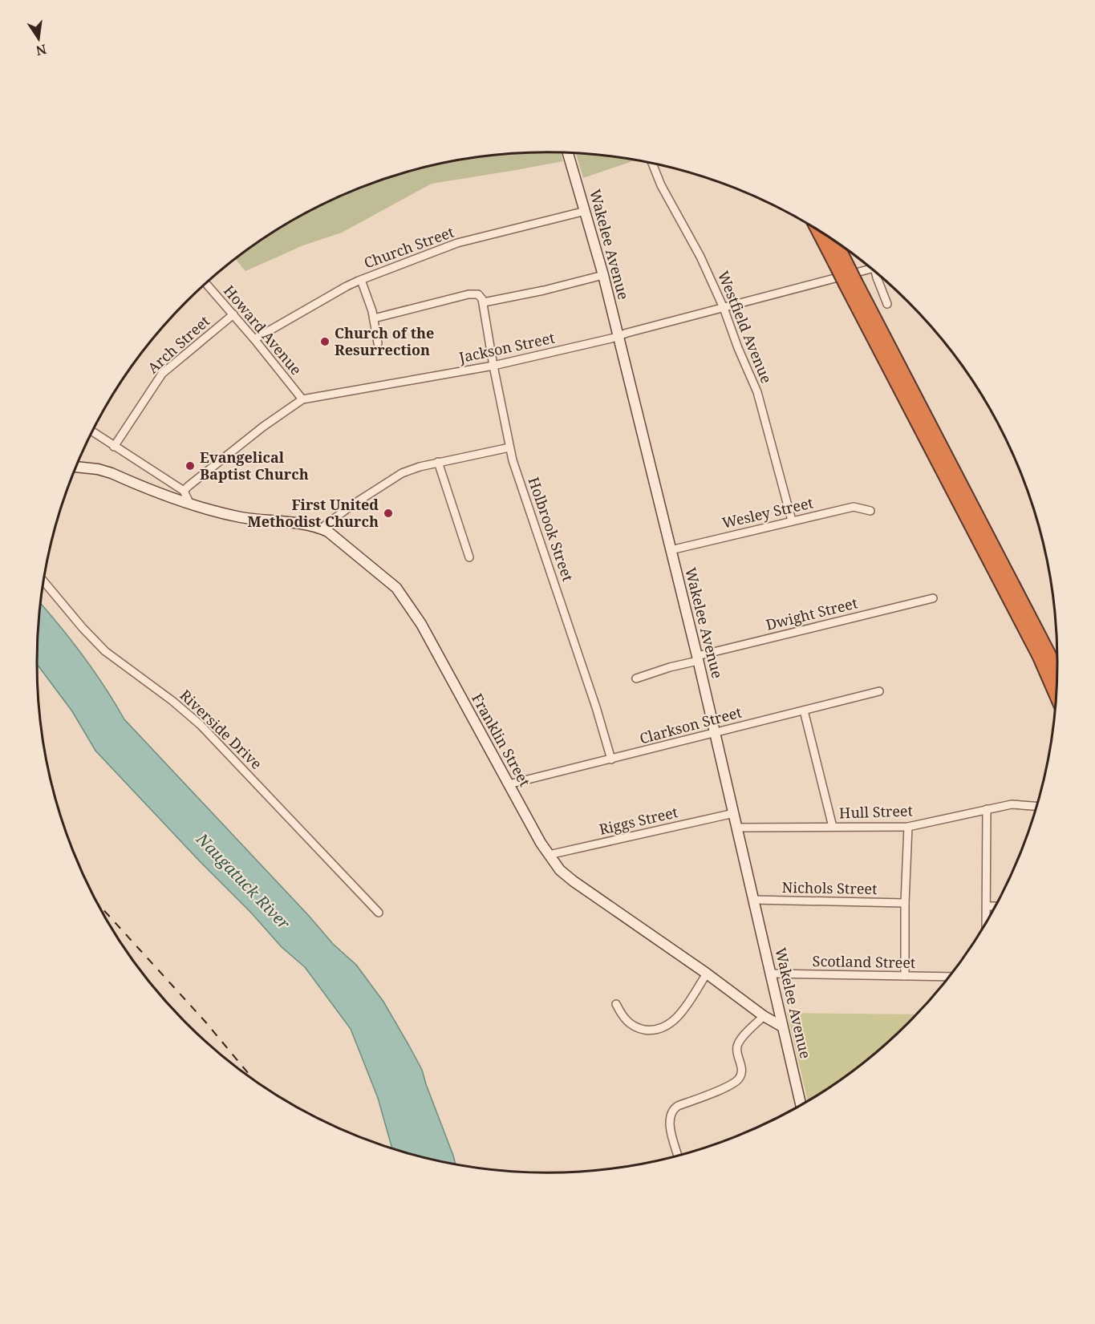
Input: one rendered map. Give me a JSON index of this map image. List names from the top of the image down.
{
  "streets": {
    "main road": ["Wakelee Avenue", "Franklin Street"],
    "street": [
      "Church Street",
      "Westfield Avenue",
      "Howard Avenue",
      "Arch Street",
      "Jackson Street",
      "Wesley Street",
      "Holbrook Street",
      "Dwight Street",
      "Clarkson Street",
      "Riverside Drive",
      "Hull Street",
      "Riggs Street",
      "Nichols Street",
      "Scotland Street"
    ]
  },
  "crossings": [
    ["Wakelee Avenue", "Church Street"],
    ["Wakelee Avenue", "Jackson Street"],
    ["Wakelee Avenue", "Wesley Street"],
    ["Wakelee Avenue", "Dwight Street"],
    ["Wakelee Avenue", "Clarkson Street"],
    ["Wakelee Avenue", "Franklin Street"],
    ["Wakelee Avenue", "Hull Street"],
    ["Wakelee Avenue", "Riggs Street"],
    ["Wakelee Avenue", "Nichols Street"],
    ["Wakelee Avenue", "Scotland Street"],
    ["Church Street", "Howard Avenue"],
    ["Westfield Avenue", "Jackson Street"],
    ["Westfield Avenue", "Wesley Street"],
    ["Howard Avenue", "Arch Street"],
    ["Howard Avenue", "Jackson Street"],
    ["Jackson Street", "Holbrook Street"],
    ["Holbrook Street", "Clarkson Street"],
    ["Clarkson Street", "Franklin Street"],
    ["Franklin Street", "Riggs Street"]
  ],
  "water": ["Naugatuck River"],
  "places": ["Church of the Resurrection", "Evangelical Baptist Church", "First United Methodist Church"],
  "north": "bottom"
}
